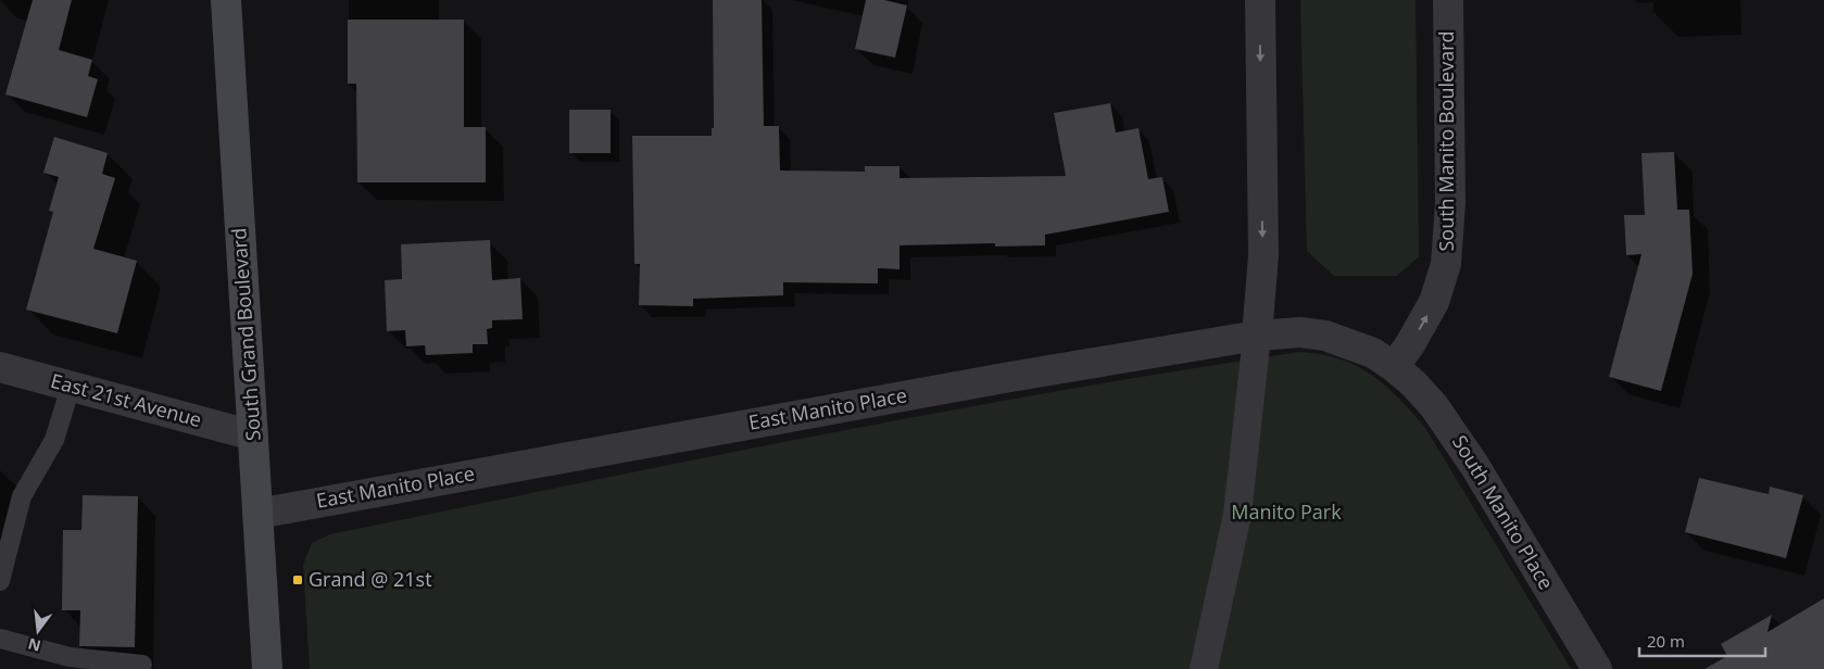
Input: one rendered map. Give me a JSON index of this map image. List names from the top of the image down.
{
  "streets": {
    "main road": ["South Grand Boulevard"],
    "street": [
      "South Manito Boulevard",
      "East 21st Avenue",
      "East Manito Place",
      "South Manito Place"
    ]
  },
  "crossings": [
    ["South Manito Boulevard", "East Manito Place"],
    ["South Manito Boulevard", "South Manito Place"],
    ["South Grand Boulevard", "East 21st Avenue"],
    ["South Grand Boulevard", "East Manito Place"],
    ["East Manito Place", "South Manito Place"]
  ],
  "parks": ["Manito Park"],
  "places": {
    "transit": ["Grand @ 21st"]
  },
  "scale_bar": "20 m",
  "north": "bottom"
}
